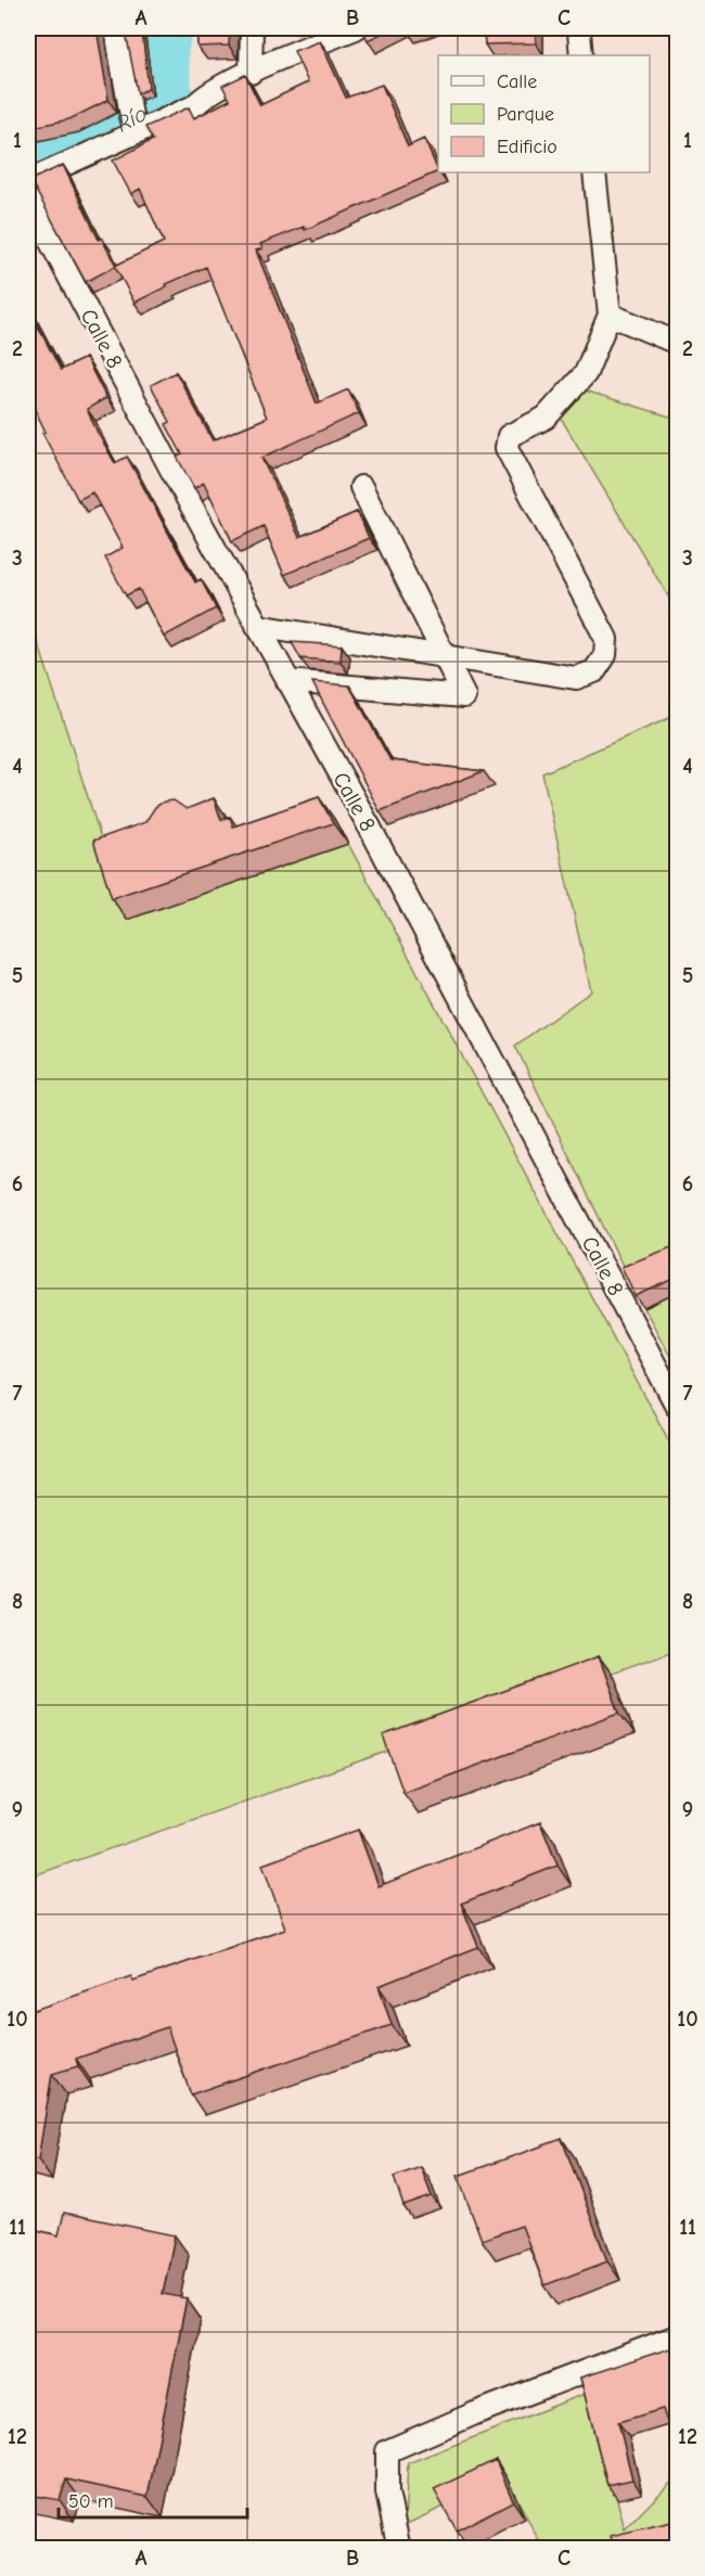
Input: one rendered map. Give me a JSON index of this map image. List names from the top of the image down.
{
  "streets": {
    "street": ["Calle 8"]
  },
  "water": ["Río"],
  "legend": ["Calle", "Parque", "Edificio"],
  "scale_bar": "50 m",
  "grid": {
    "columns": ["A", "B", "C"],
    "rows": [
      "1",
      "2",
      "3",
      "4",
      "5",
      "6",
      "7",
      "8",
      "9",
      "10",
      "11",
      "12"
    ]
  }
}
